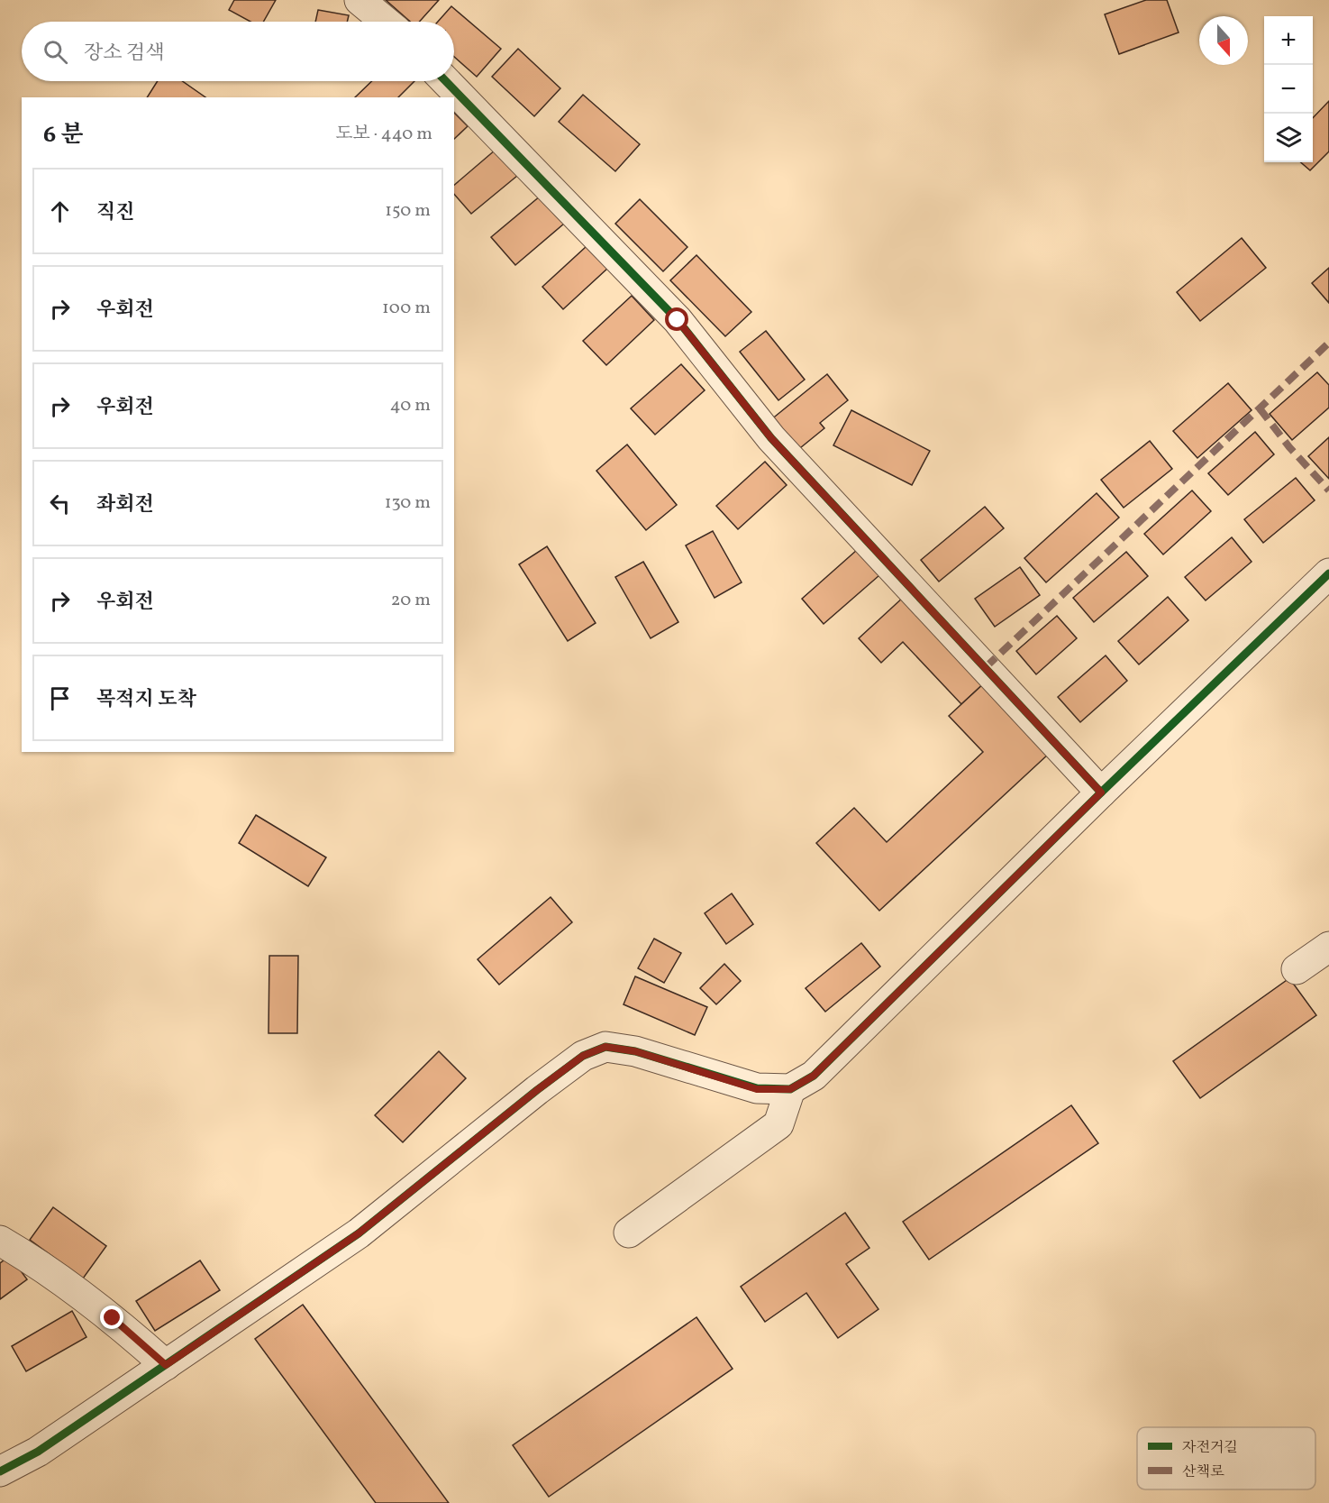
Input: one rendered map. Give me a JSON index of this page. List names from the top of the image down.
{
  "legend": ["자전거길", "산책로"],
  "north": "bottom",
  "page": {
    "map_buttons": ["+", "−"],
    "search": "장소 검색",
    "heading": ["6 분", "도보 · 440 m"],
    "list": [
      ["직진", "150 m"],
      ["우회전", "100 m"],
      ["우회전", "40 m"],
      ["좌회전", "130 m"],
      ["우회전", "20 m"],
      "목적지 도착"
    ]
  }
}
